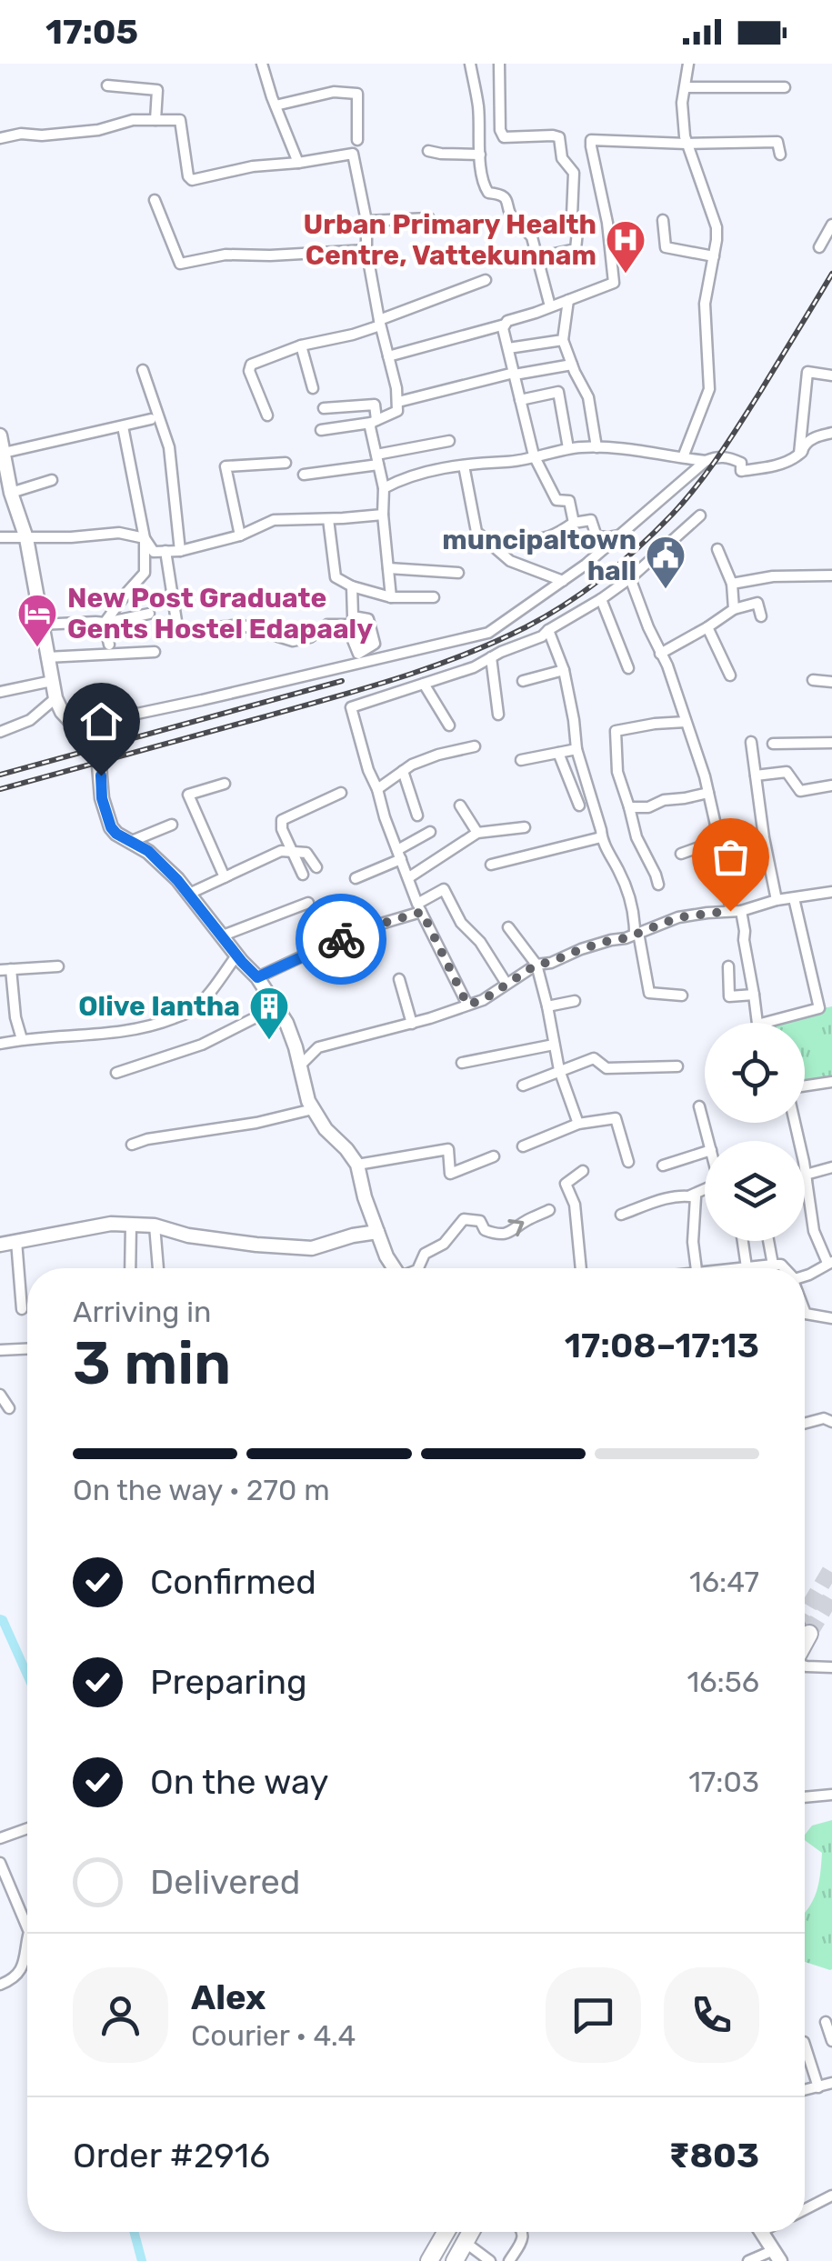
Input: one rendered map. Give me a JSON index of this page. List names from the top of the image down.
{
  "places": {
    "hospital": ["Urban Primary Health Centre, Vattekunnam"],
    "public building": ["muncipaltown hall"],
    "hotel": ["New Post Graduate Gents Hostel Edapaaly"],
    "building": ["Olive Iantha"]
  },
  "page": {
    "status": "17:05",
    "heading": ["3 min", "Arriving in", "17:08–17:13"],
    "panel": [
      "Alex",
      "Courier · 4.4",
      "Order #2916",
      "₹803"
    ],
    "bar": "On the way · 270 m",
    "list": [
      ["Confirmed", "16:47"],
      ["Preparing", "16:56"],
      ["On the way", "17:03"],
      "Delivered"
    ]
  }
}
